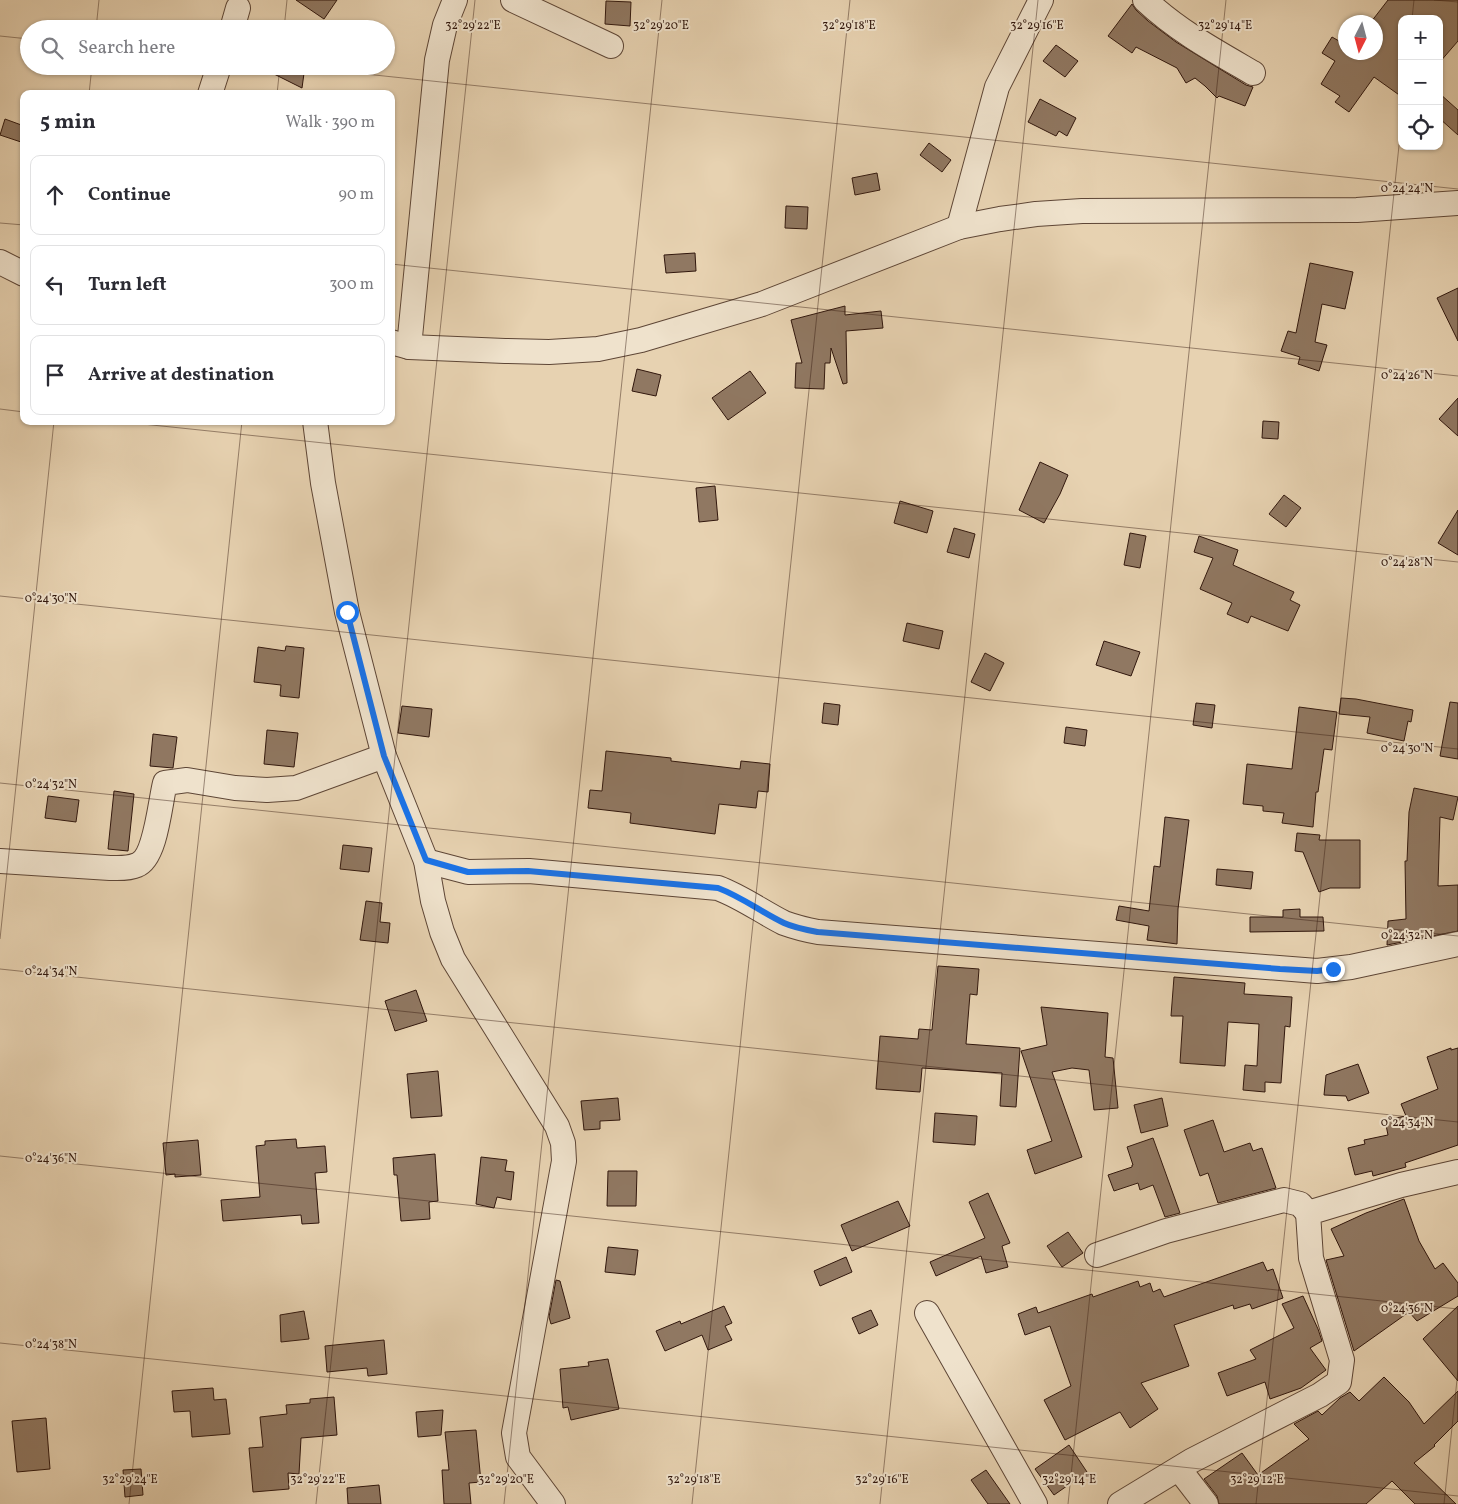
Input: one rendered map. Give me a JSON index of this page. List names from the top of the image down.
{
  "north": "bottom",
  "page": {
    "map_buttons": ["+", "−"],
    "search": "Search here",
    "heading": ["5 min", "Walk · 390 m"],
    "list": [
      ["Continue", "90 m"],
      ["Turn left", "300 m"],
      "Arrive at destination"
    ]
  },
  "coordinates": [
    "32°29'22\"E",
    "32°29'20\"E",
    "32°29'18\"E",
    "32°29'16\"E",
    "32°29'14\"E",
    "0°24'24\"N",
    "0°24'26\"N",
    "0°24'28\"N",
    "0°24'30\"N",
    "0°24'32\"N",
    "0°24'34\"N",
    "0°24'36\"N",
    "0°24'38\"N",
    "32°29'24\"E",
    "32°29'12\"E"
  ]
}
